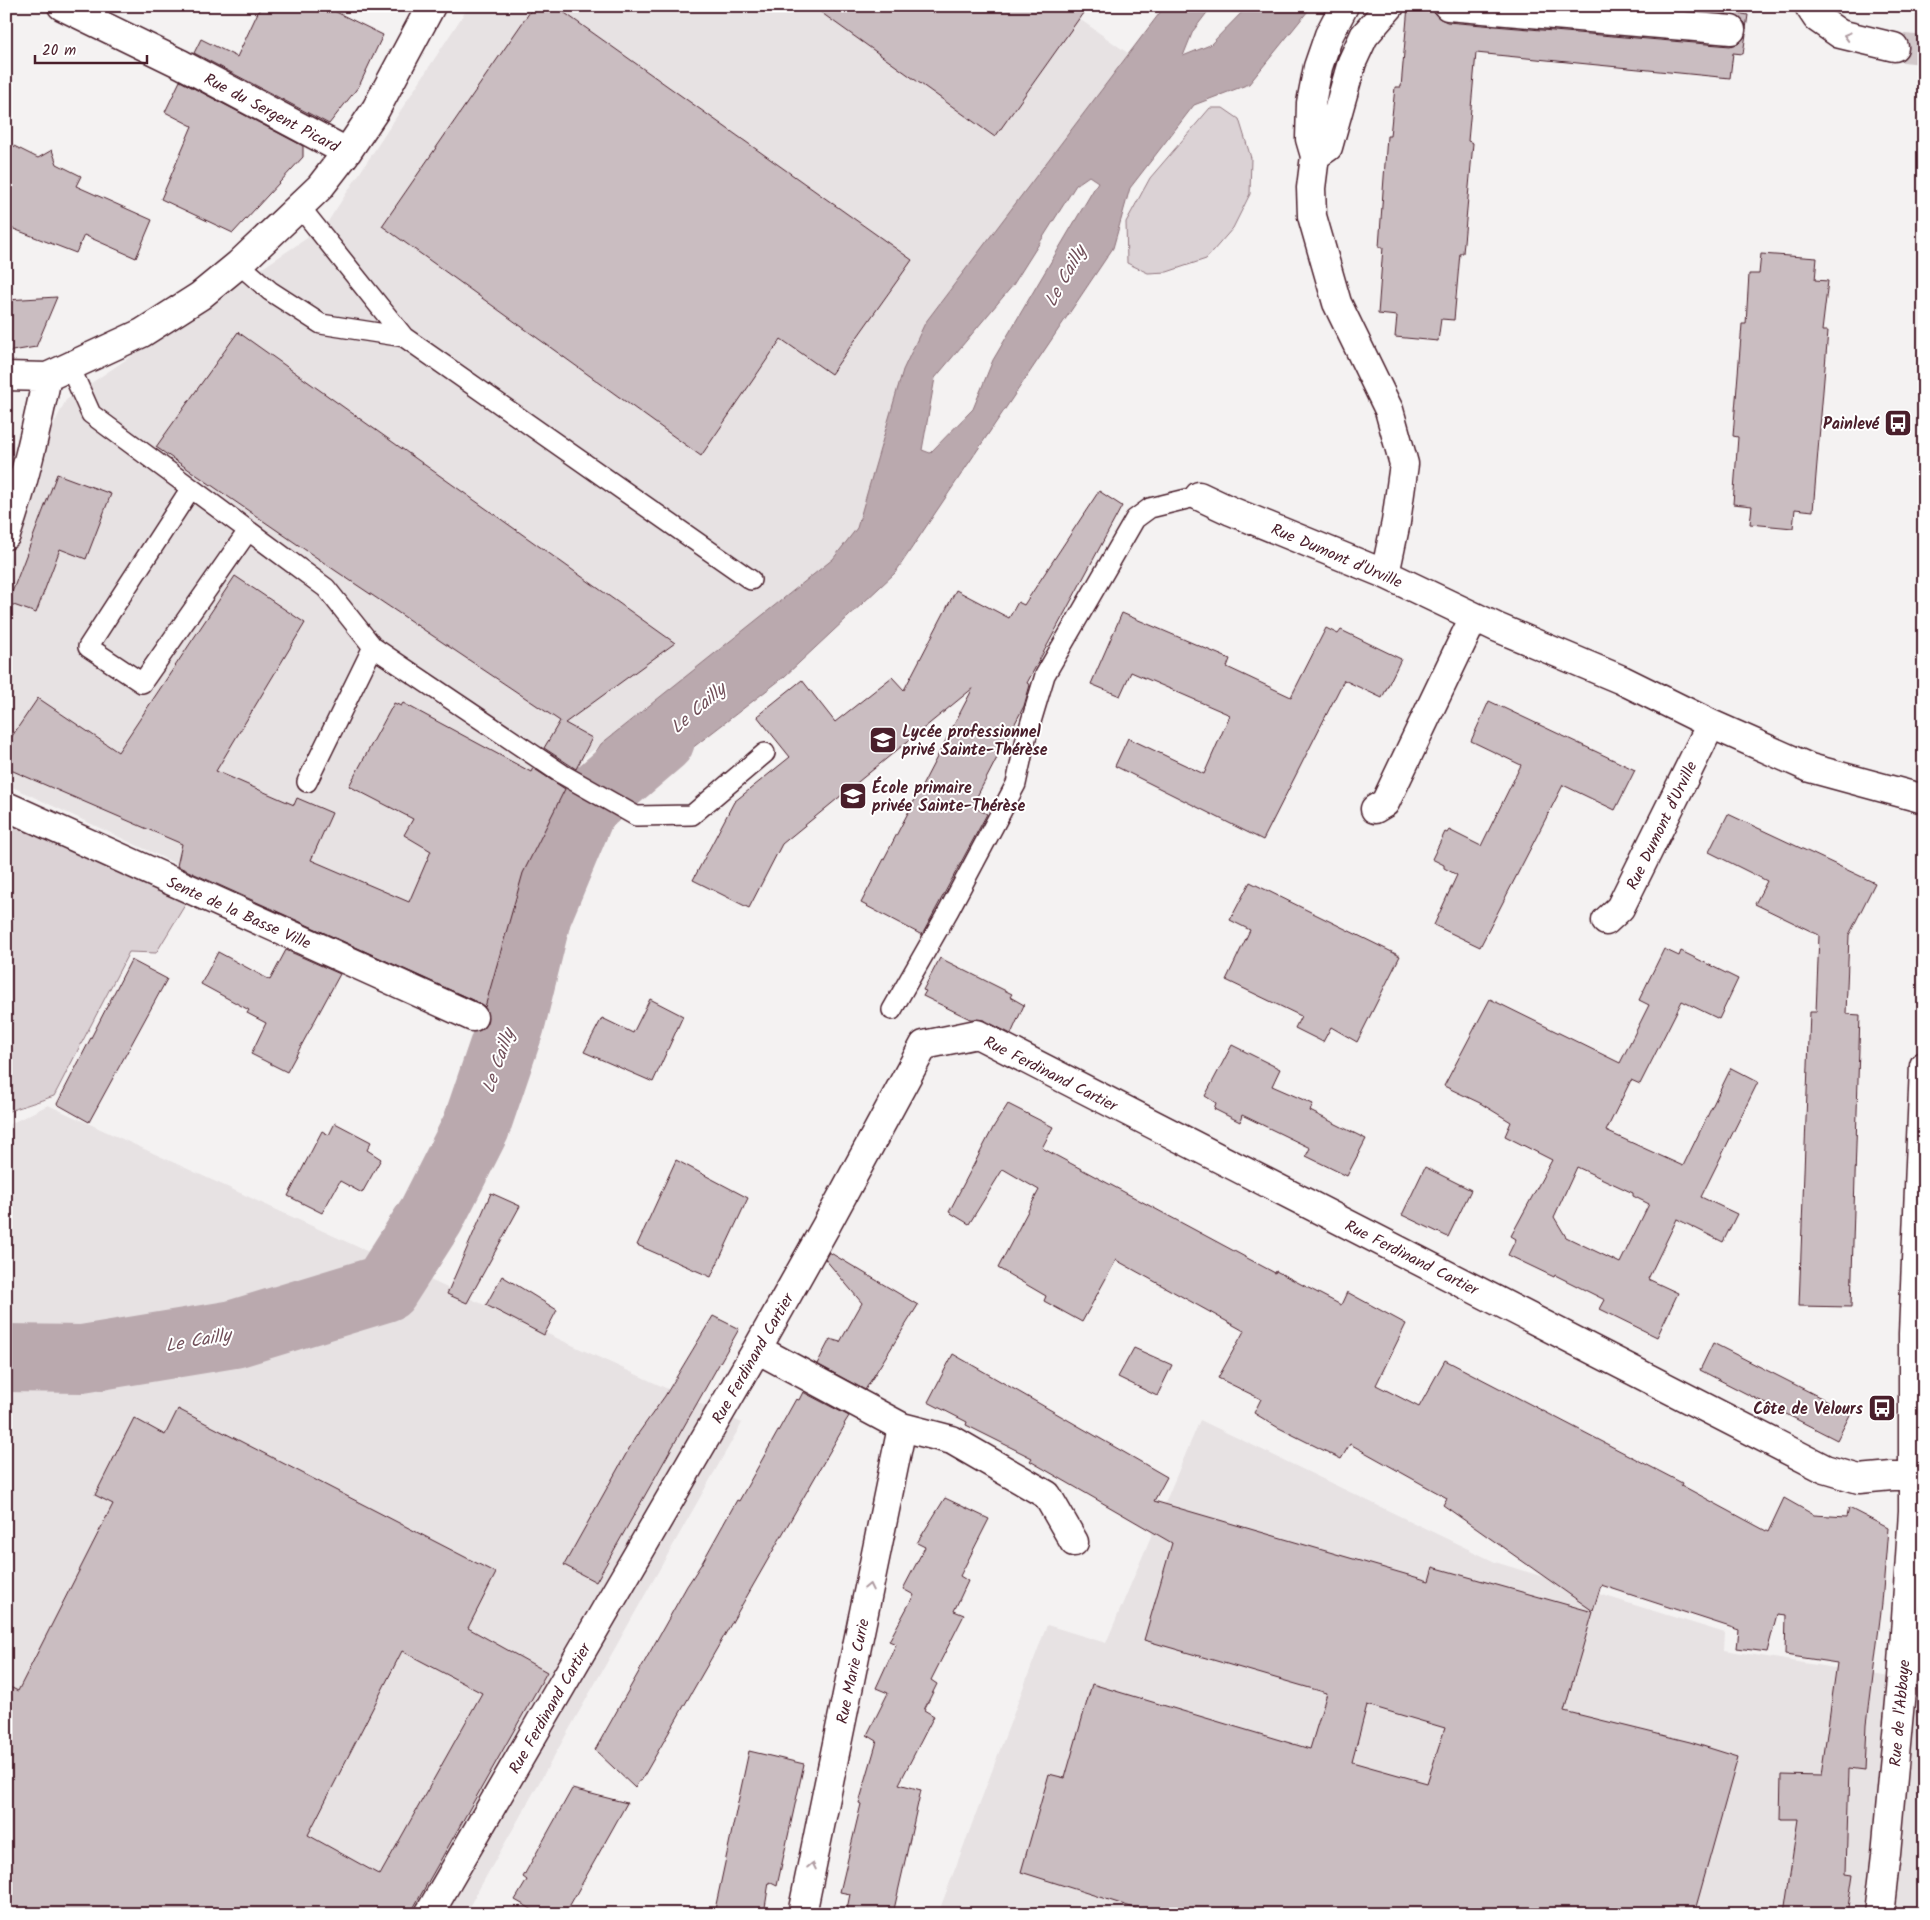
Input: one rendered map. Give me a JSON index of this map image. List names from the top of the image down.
{
  "streets": {
    "street": [
      "Rue du Sergent Picard",
      "Rue Dumont d'Urville",
      "Sente de la Basse Ville",
      "Rue Ferdinand Cartier",
      "Rue Marie Curie",
      "Rue de l'Abbaye"
    ]
  },
  "crossings": [
    ["Rue Ferdinand Cartier", "Rue de l'Abbaye"]
  ],
  "one_way": ["Rue Marie Curie"],
  "water": ["Le Cailly"],
  "places": {
    "bus stop": ["Painlevé", "Côte de Velours"],
    "school or university": ["Lycée professionnel privé Sainte-Thérèse", "École primaire privée Sainte-Thérèse"]
  },
  "scale_bar": "20 m"
}
